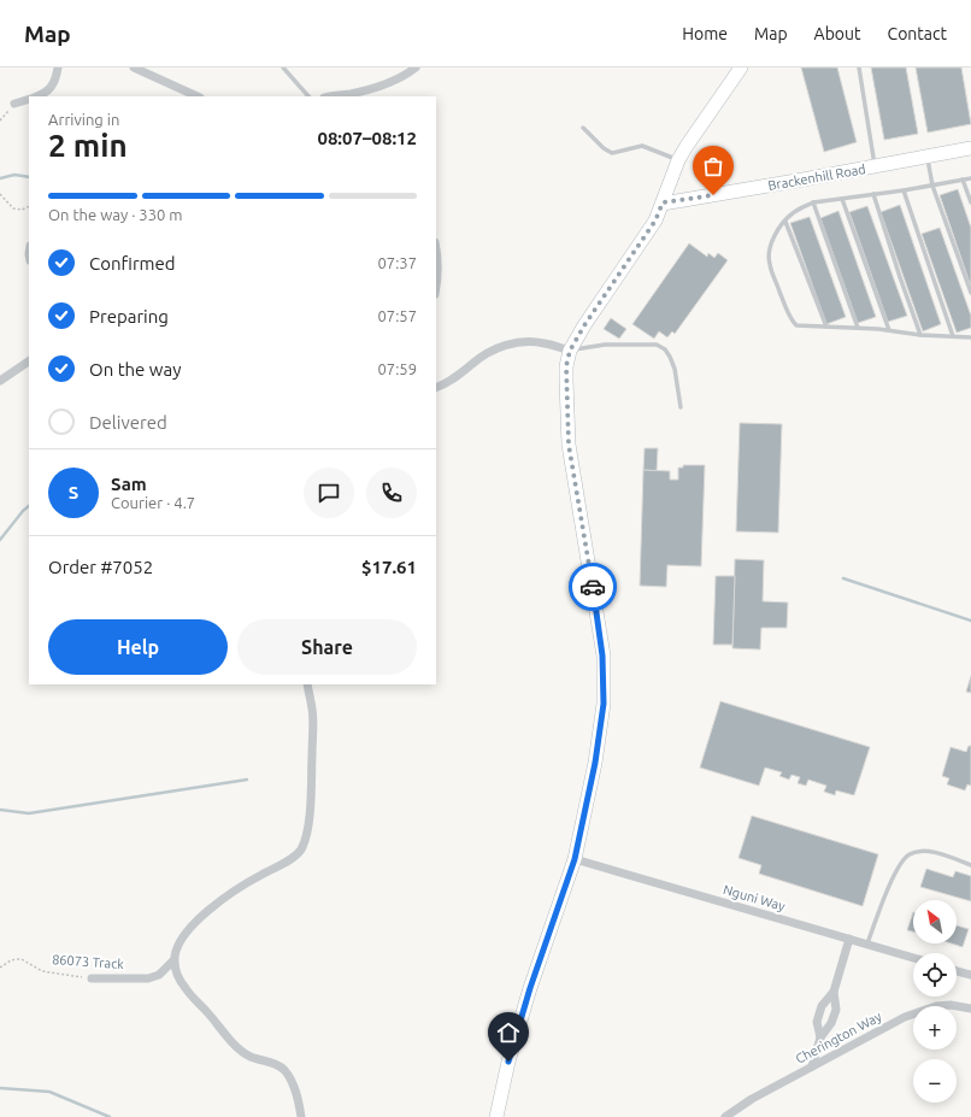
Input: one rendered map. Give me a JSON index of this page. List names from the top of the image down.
{
  "streets": {
    "street": [
      "Brackenhill Road",
      "Nguni Way",
      "86073 Track",
      "Cherington Way"
    ]
  },
  "north": "top left",
  "page": {
    "header": "Map",
    "nav": [
      "Home",
      "Map",
      "About",
      "Contact"
    ],
    "heading": ["2 min", "Arriving in", "08:07–08:12"],
    "panel": [
      "Sam",
      "Courier · 4.7",
      "Order #7052",
      "$17.61"
    ],
    "bar": "On the way · 330 m",
    "list": [
      ["Confirmed", "07:37"],
      ["Preparing", "07:57"],
      ["On the way", "07:59"],
      "Delivered"
    ],
    "round": "S",
    "buttons": ["Help", "Share"],
    "map_buttons": ["+", "−"]
  }
}
